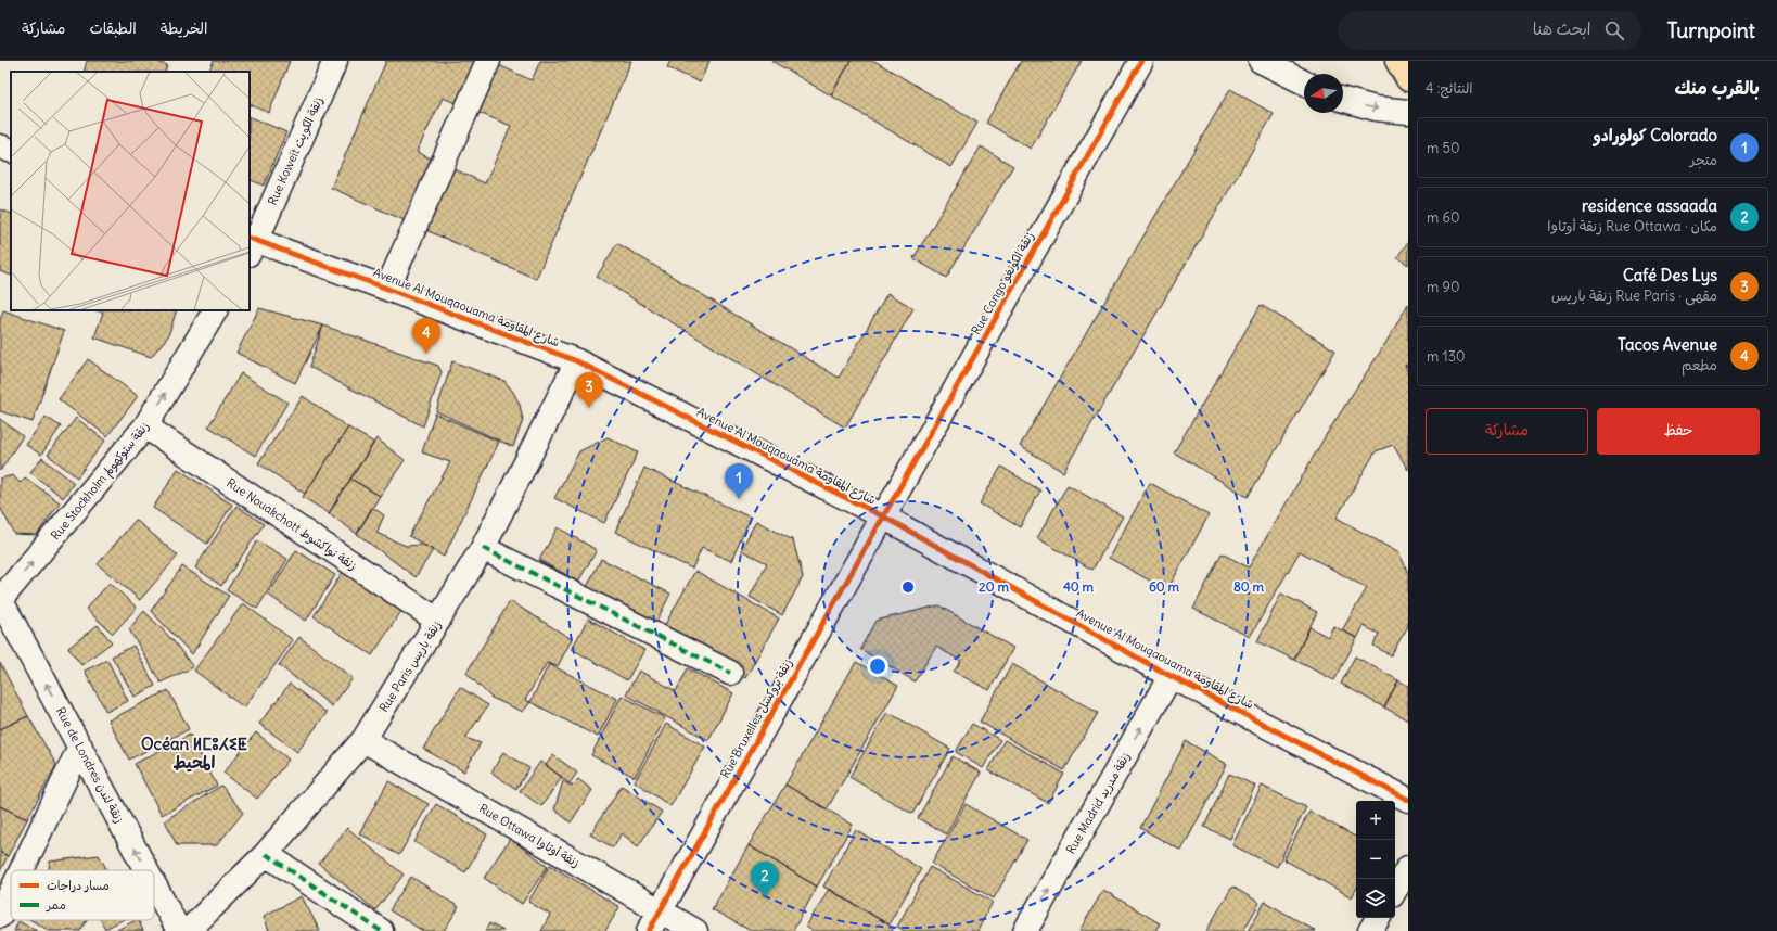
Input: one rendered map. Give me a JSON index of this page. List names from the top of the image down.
{
  "streets": {
    "street": [
      "Rue Koweït زنقة الكويت",
      "Rue Congo زنقة الكونغو",
      "Avenue Al Mouqaouama شارع المقاومة",
      "Rue Stockholm زنقة ستوكهولم",
      "Rue Nouakchott زنقة نواكشوط",
      "Rue Paris زنقة باريس",
      "Rue Bruxelles زنقة بروكسل",
      "Rue de Londres زنقة لندن",
      "Rue Madrid زنقة مدريد",
      "Rue Ottawa زنقة أوتاوا"
    ]
  },
  "crossings": [
    ["Rue Koweït زنقة الكويت", "Avenue Al Mouqaouama شارع المقاومة"],
    ["Rue Congo زنقة الكونغو", "Avenue Al Mouqaouama شارع المقاومة"],
    ["Rue Congo زنقة الكونغو", "Rue Bruxelles زنقة بروكسل"],
    ["Avenue Al Mouqaouama شارع المقاومة", "Rue Paris زنقة باريس"],
    ["Avenue Al Mouqaouama شارع المقاومة", "Rue Bruxelles زنقة بروكسل"],
    ["Avenue Al Mouqaouama شارع المقاومة", "Rue Madrid زنقة مدريد"],
    ["Rue Stockholm زنقة ستوكهولم", "Rue Nouakchott زنقة نواكشوط"],
    ["Rue Stockholm زنقة ستوكهولم", "Rue de Londres زنقة لندن"],
    ["Rue Nouakchott زنقة نواكشوط", "Rue Paris زنقة باريس"],
    ["Rue Paris زنقة باريس", "Rue Ottawa زنقة أوتاوا"],
    ["Rue Bruxelles زنقة بروكسل", "Rue Ottawa زنقة أوتاوا"]
  ],
  "one_way": ["Rue Stockholm زنقة ستوكهولم", "Rue de Londres زنقة لندن", "Rue Madrid زنقة مدريد"],
  "districts": ["Océan ⵍⵎⵓⵃⵉⵟ المحيط"],
  "legend": ["مسار دراجات", "ممر"],
  "north": "left",
  "page": {
    "header": "Turnpoint",
    "search": "ابحث هنا",
    "nav": ["الخريطة", "الطبقات", "مشاركة"],
    "heading": ["بالقرب منك", "النتائج: 4"],
    "list": [
      {
        "mark": "1",
        "name": "Colorado كولورادو",
        "note": "متجر",
        "value": "50 m"
      },
      {
        "mark": "2",
        "name": "residence assaada",
        "note": "مكان · Rue Ottawa زنقة أوتاوا",
        "value": "60 m"
      },
      {
        "mark": "3",
        "name": "Café Des Lys",
        "note": "مقهى · Rue Paris زنقة باريس",
        "value": "90 m"
      },
      {
        "mark": "4",
        "name": "Tacos Avenue",
        "note": "مطعم",
        "value": "130 m"
      }
    ],
    "pins": [
      "4",
      "3",
      "1",
      "2"
    ],
    "buttons": ["حفظ", "مشاركة"],
    "map_buttons": ["+", "−"]
  },
  "rings": [
    "20 m",
    "40 m",
    "60 m",
    "80 m"
  ]
}
